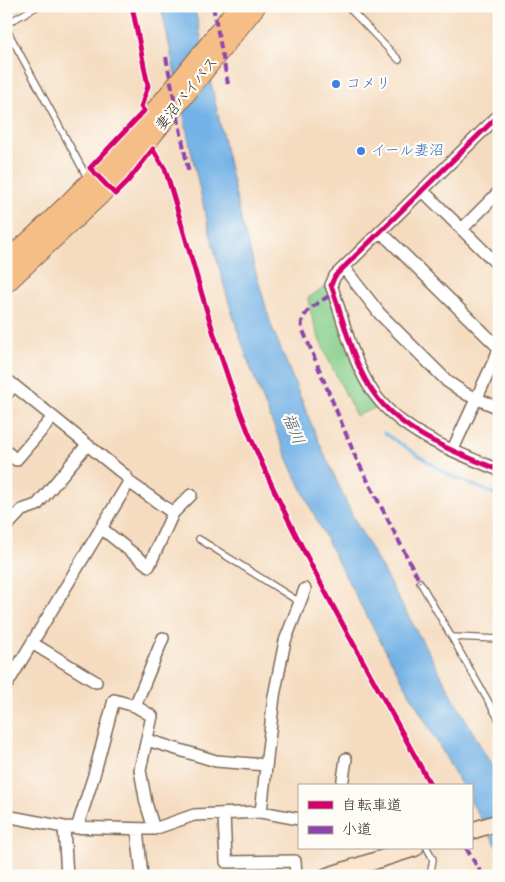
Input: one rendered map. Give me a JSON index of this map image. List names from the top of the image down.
{
  "streets": {
    "highway": ["妻沼バイパス"]
  },
  "water": ["福川"],
  "places": ["コメリ", "イール妻沼"],
  "legend": ["自転車道", "小道"]
}
